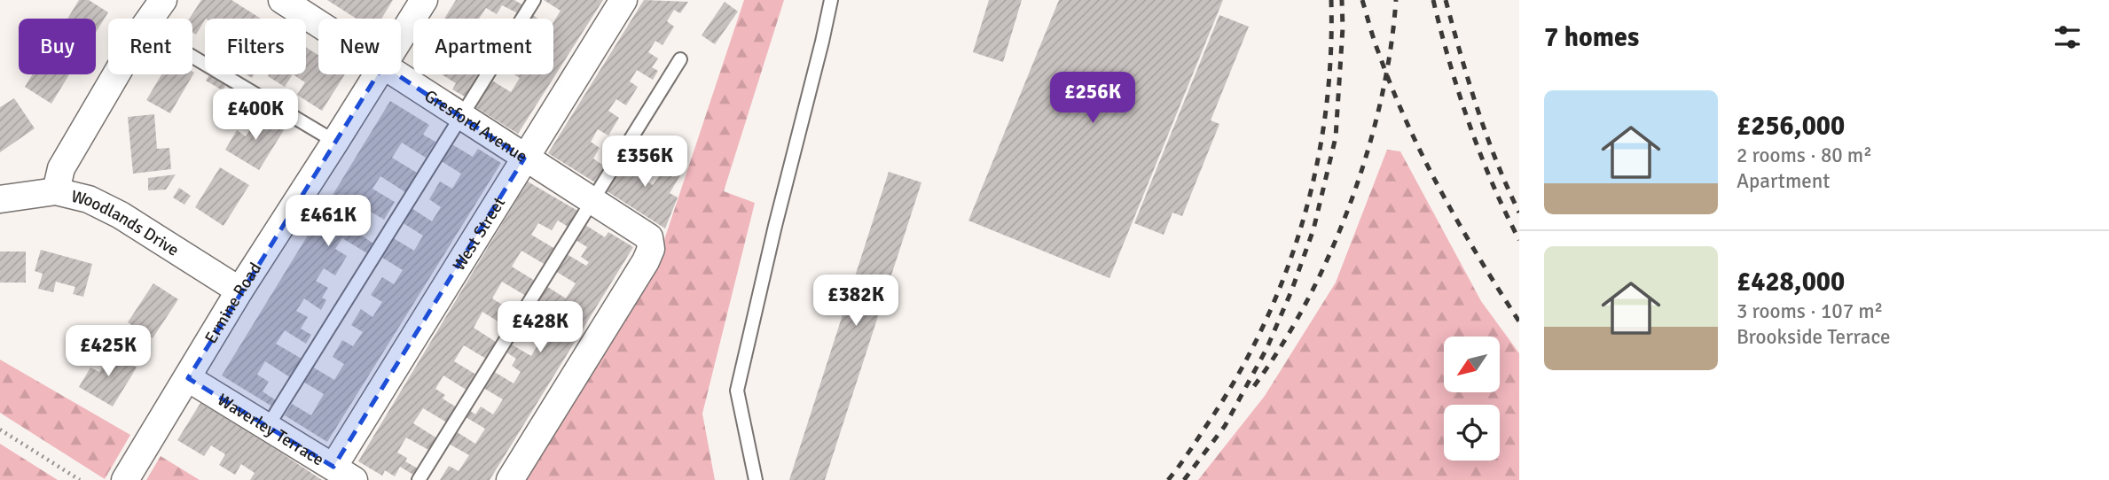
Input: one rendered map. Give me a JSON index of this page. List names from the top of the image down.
{
  "streets": {
    "street": [
      "Gresford Avenue",
      "Woodlands Drive",
      "West Street",
      "Ermine Road",
      "Waverley Terrace"
    ]
  },
  "crossings": [
    ["Gresford Avenue", "West Street"],
    ["Woodlands Drive", "Ermine Road"],
    ["West Street", "Waverley Terrace"],
    ["Ermine Road", "Waverley Terrace"]
  ],
  "north": "bottom left",
  "page": {
    "heading": "7 homes",
    "chip": [
      "Buy",
      "Rent",
      "Filters",
      "New",
      "Apartment"
    ],
    "price": [
      "£256K",
      "£400K",
      "£356K",
      "£461K",
      "£382K",
      "£428K",
      "£425K"
    ],
    "list": [
      {
        "name": "£256,000",
        "note": "2 rooms · 80 m² · Apartment"
      },
      {
        "name": "£428,000",
        "note": "3 rooms · 107 m² · Brookside Terrace"
      }
    ]
  }
}
